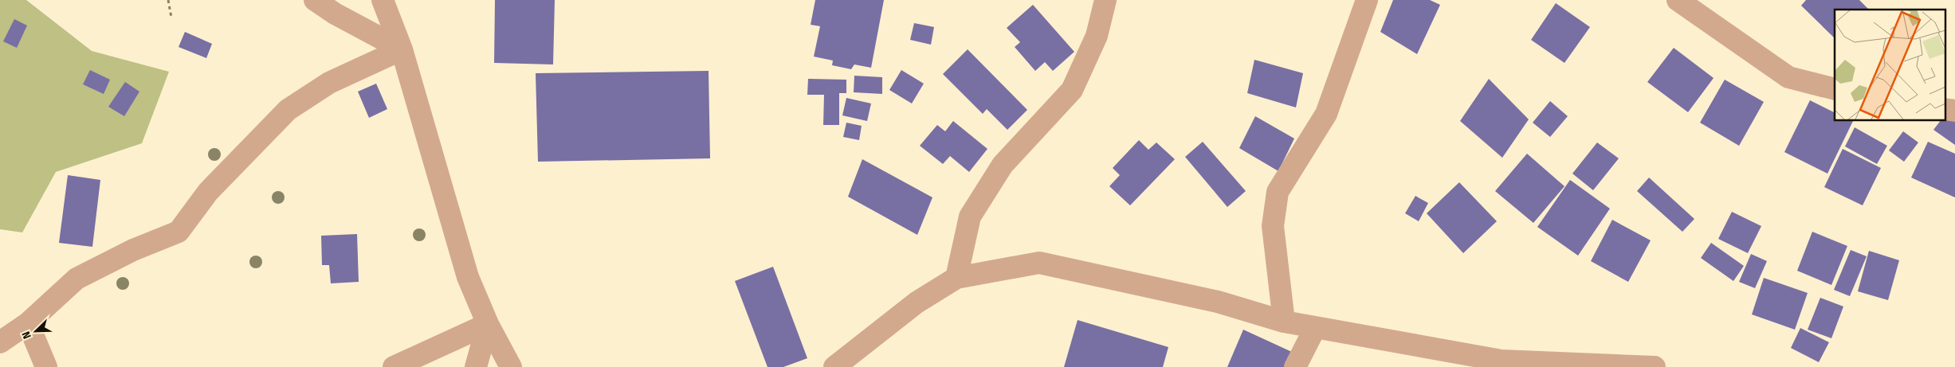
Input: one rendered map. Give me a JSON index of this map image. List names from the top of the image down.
{
  "north": "bottom left"
}
